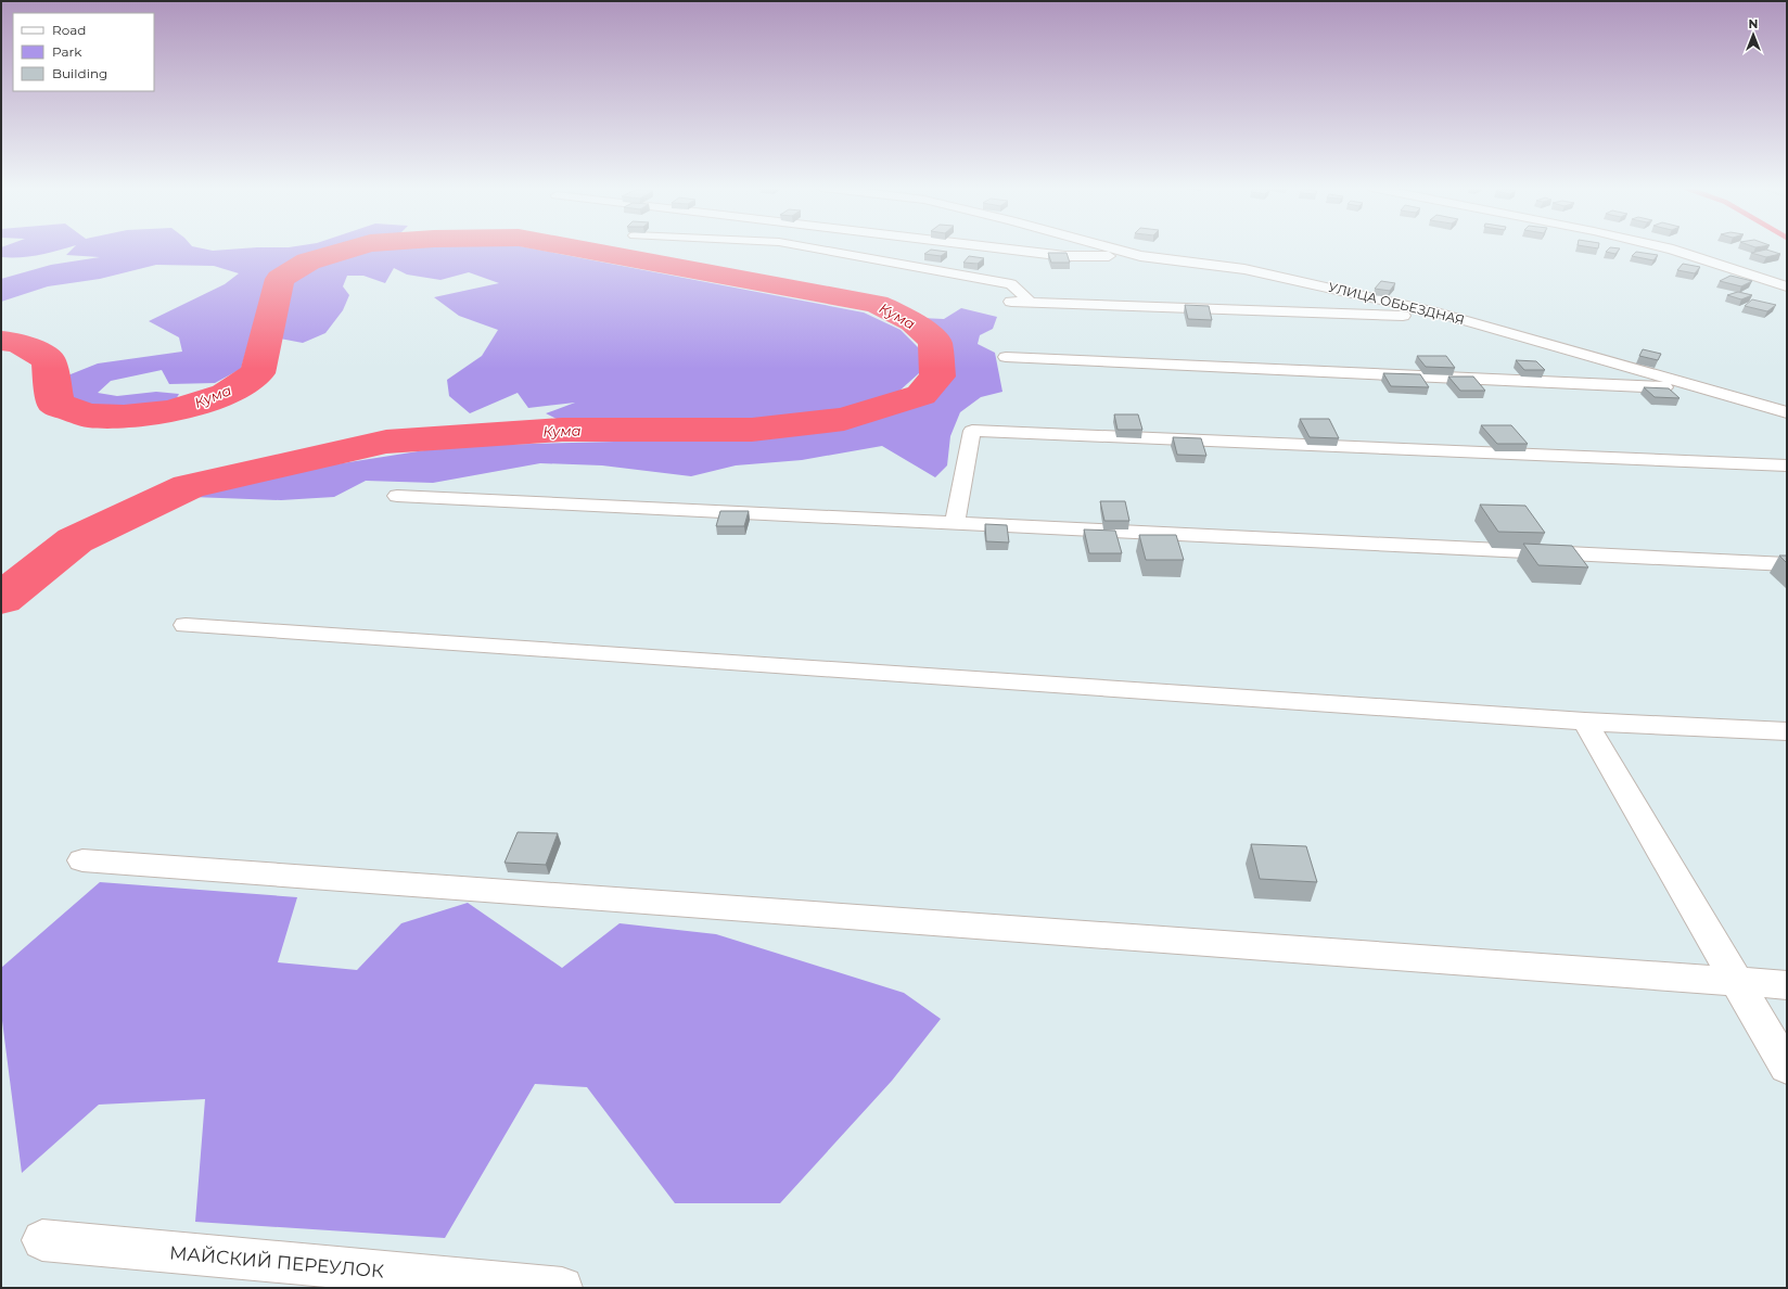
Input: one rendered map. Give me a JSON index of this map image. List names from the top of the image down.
{
  "streets": {
    "street": ["УЛИЦА ОБЬЕЗДНАЯ", "МАЙСКИЙ ПЕРЕУЛОК"]
  },
  "water": ["Кума"],
  "legend": ["Road", "Park", "Building"],
  "north": "top"
}
